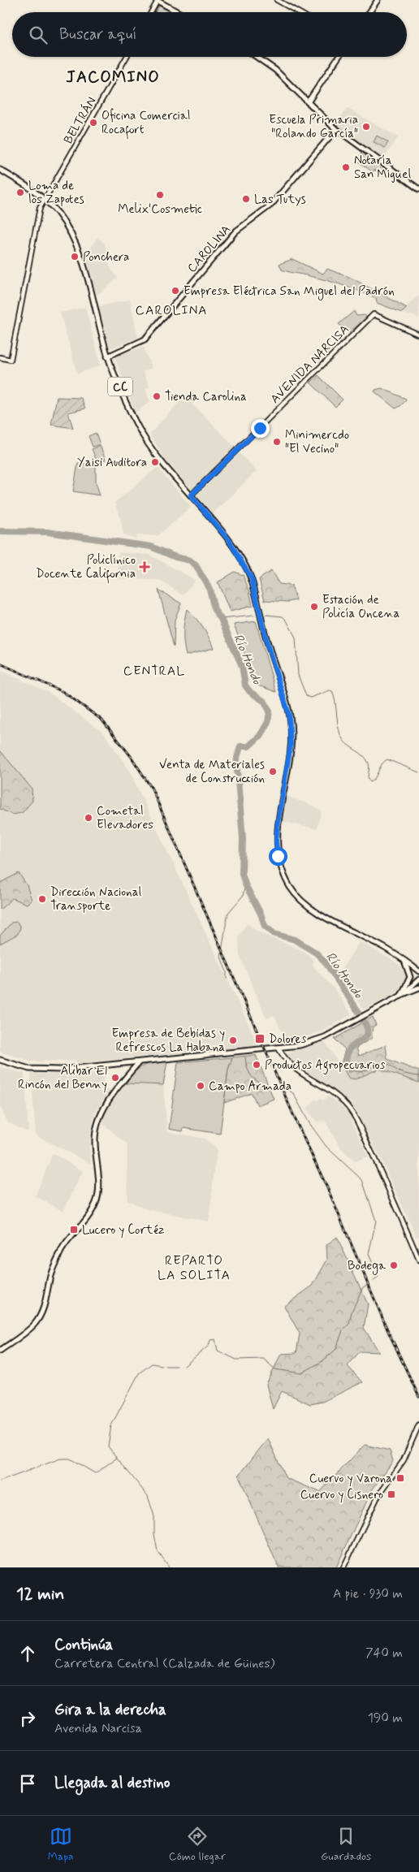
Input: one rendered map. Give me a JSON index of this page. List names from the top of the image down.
{
  "streets": {
    "main road": ["CAROLINA", "CC"],
    "street": ["BELTRÁN", "AVENIDA NARCISA"]
  },
  "crossings": [
    ["BELTRÁN", "CC"],
    ["CAROLINA", "CC"],
    ["AVENIDA NARCISA", "CC"]
  ],
  "districts": [
    "JACOMINO",
    "CAROLINA",
    "CENTRAL",
    "REPARTO LA SOLITA"
  ],
  "water": ["Río Hondo"],
  "places": {
    "other": [
      "Oficina Comercial Rocafort",
      "Escuela Primaria \"Rolando García\"",
      "Notaría San Miguel",
      "Loma de los Zapotes",
      "Melix'Cosmetic",
      "Las Tutys",
      "Ponchera",
      "Empresa Eléctrica San Miguel del Padrón",
      "Tienda Carolina",
      "Minimercdo \"El Vecino\"",
      "Yaisi Auditora",
      "Estación de Policía Oncena",
      "Venta de Materiales de Construcción",
      "Cometal Elevadores",
      "Dirección Nacional Transporte",
      "Empresa de Bebidas y Refrescos La Habana",
      "Productos Agropecuarios",
      "Alibar El Rincón del Benny",
      "Campo Armada",
      "Bodega"
    ],
    "health": ["Policlínico Docente California"],
    "transit": [
      "Dolores",
      "Lucero y Cortéz",
      "Cuervo y Varona",
      "Cuervo y Cisnero"
    ]
  },
  "page": {
    "search": "Buscar aquí",
    "heading": ["12 min", "A pie · 930 m"],
    "list": [
      ["Continúa", "Carretera Central (Calzada de Güines)", "740 m"],
      ["Gira a la derecha", "Avenida Narcisa", "190 m"],
      "Llegada al destino"
    ],
    "nav": ["Mapa", "Cómo llegar", "Guardados"]
  }
}
